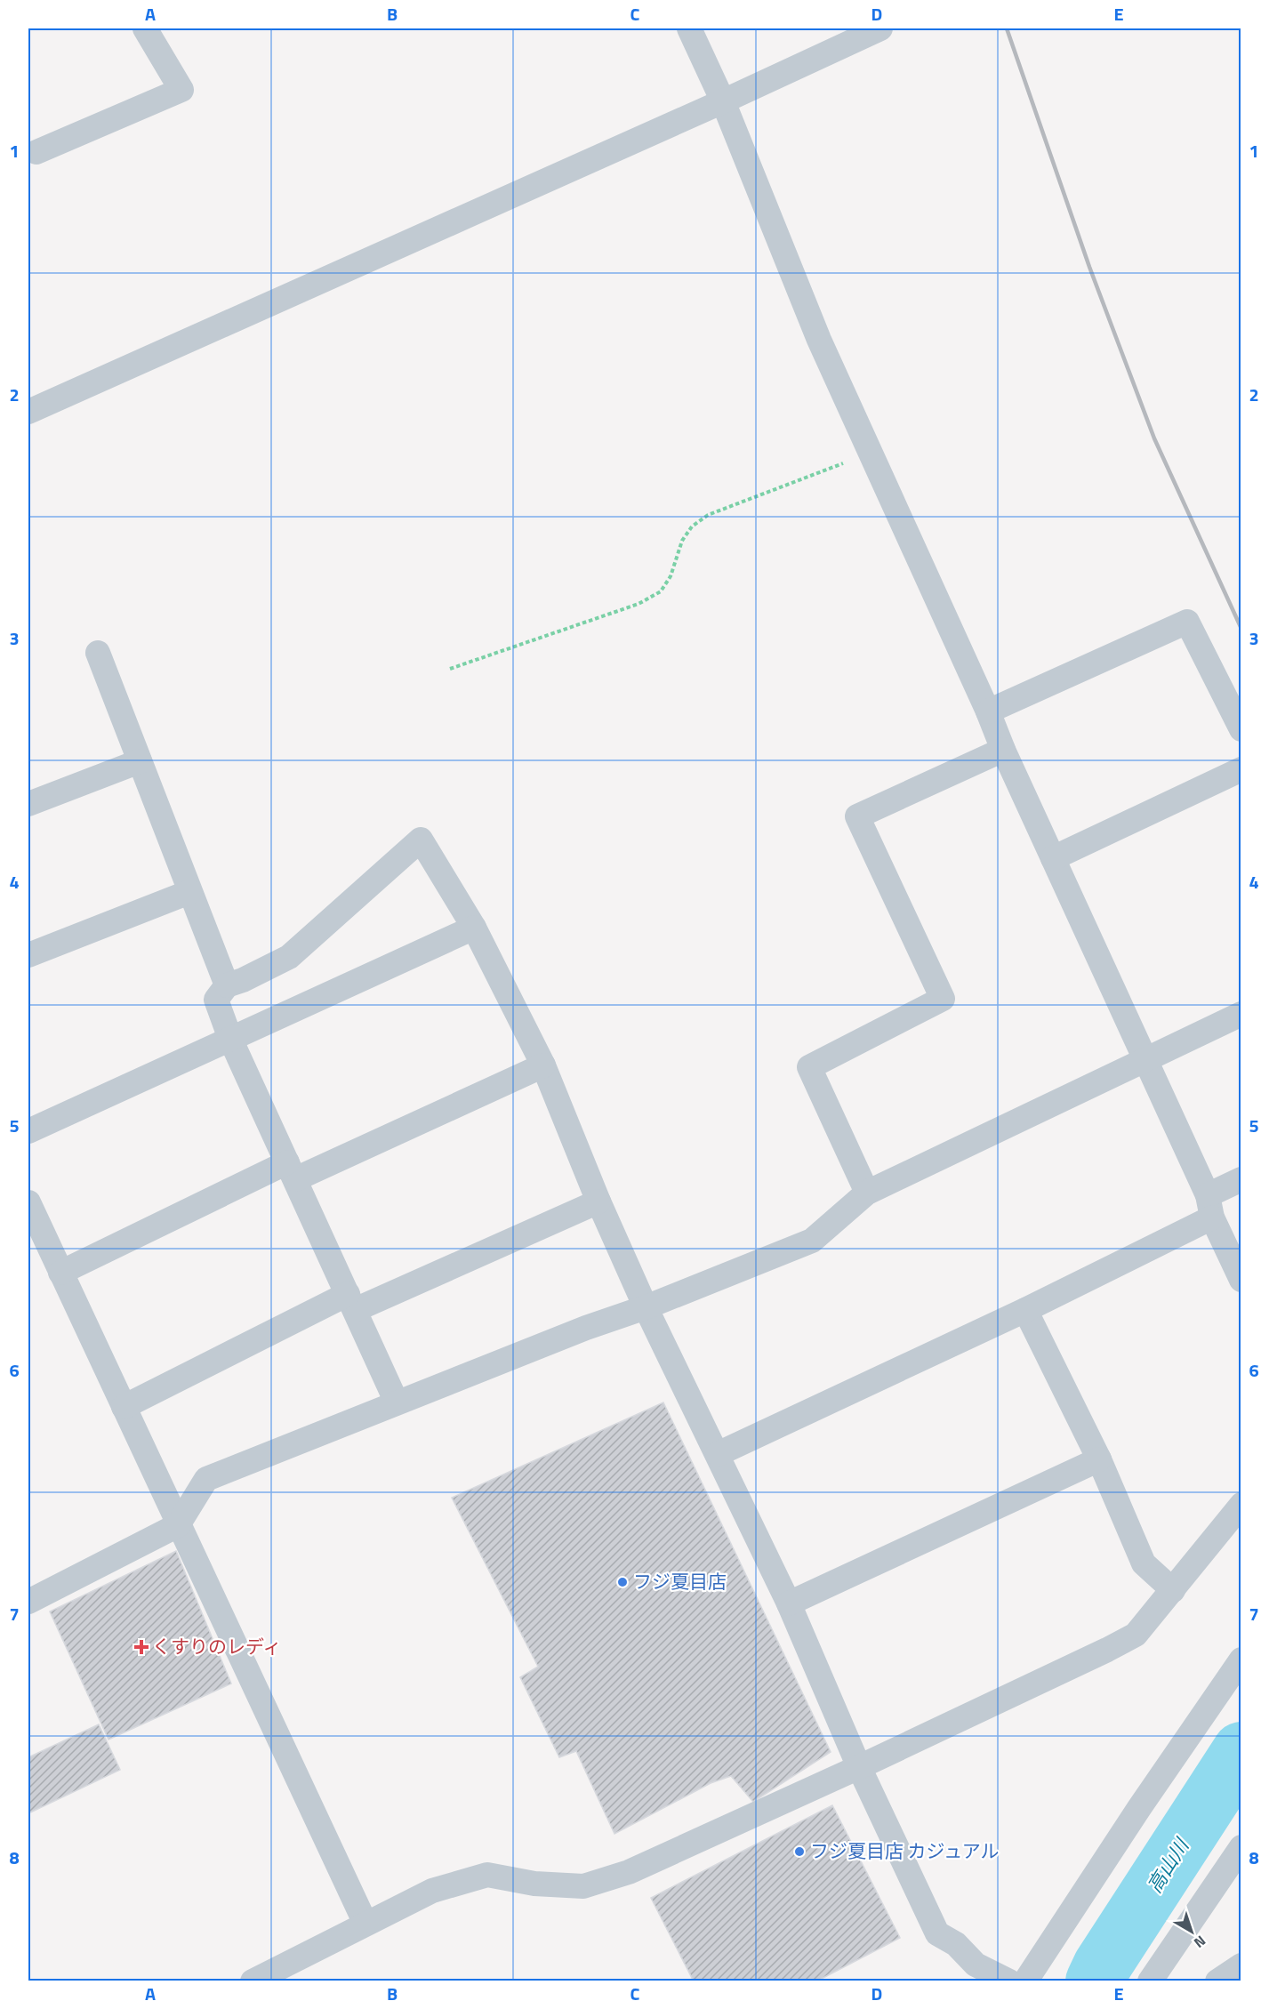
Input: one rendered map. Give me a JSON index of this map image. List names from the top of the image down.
{
  "water": ["高山川"],
  "places": {
    "other": ["フジ夏目店", "フジ夏目店 カジュアル"],
    "health": ["くすりのレディ"]
  },
  "north": "bottom right",
  "grid": {
    "columns": [
      "A",
      "B",
      "C",
      "D",
      "E"
    ],
    "rows": [
      "1",
      "2",
      "3",
      "4",
      "5",
      "6",
      "7",
      "8"
    ]
  }
}
